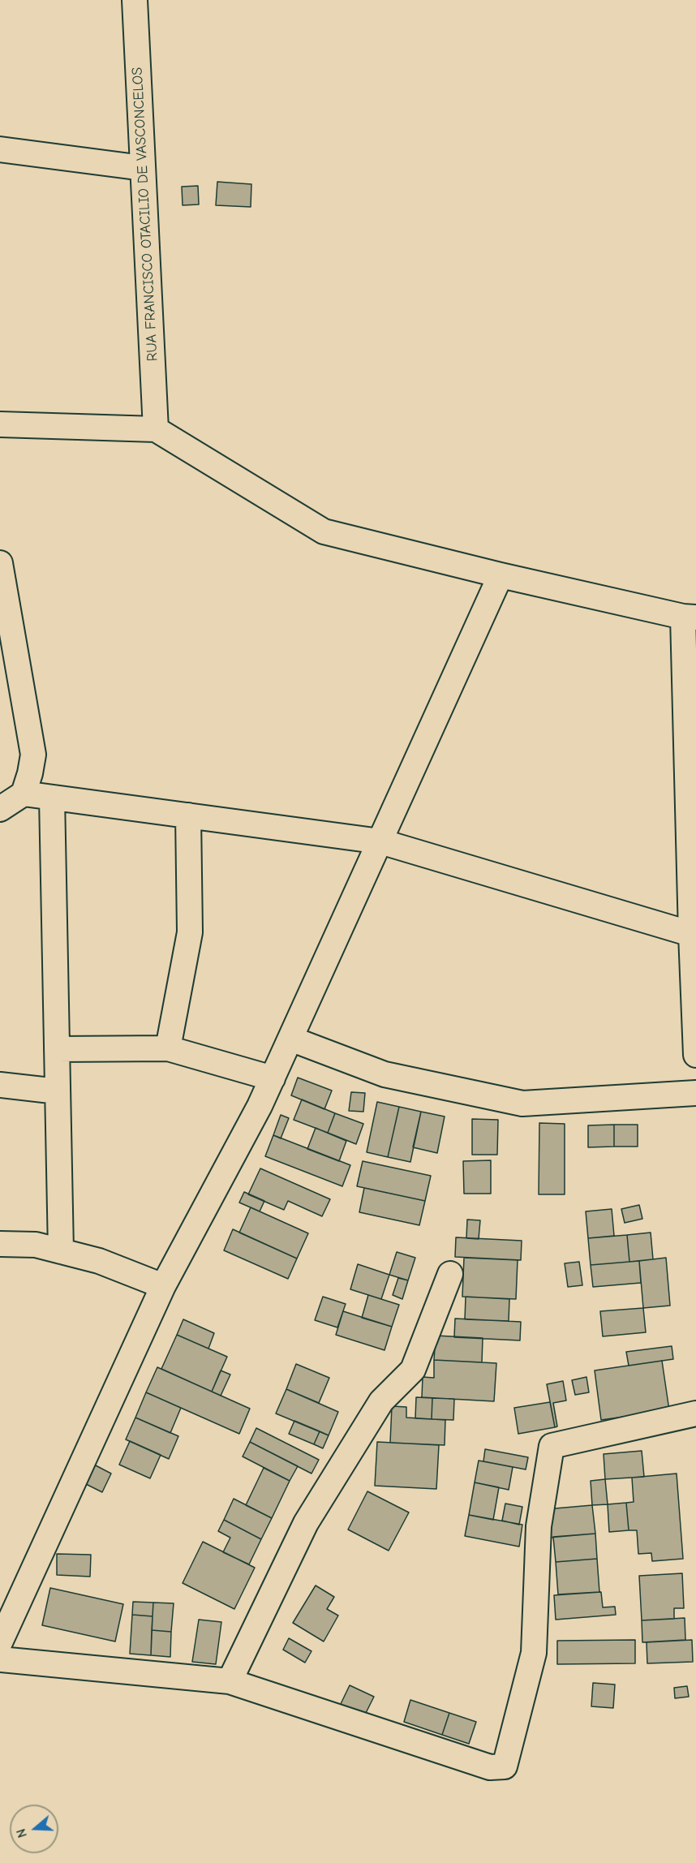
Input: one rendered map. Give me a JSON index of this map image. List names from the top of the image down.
{
  "streets": {
    "street": ["RUA FRANCISCO OTACILIO DE VASCONCELOS"]
  },
  "north": "left"
}
